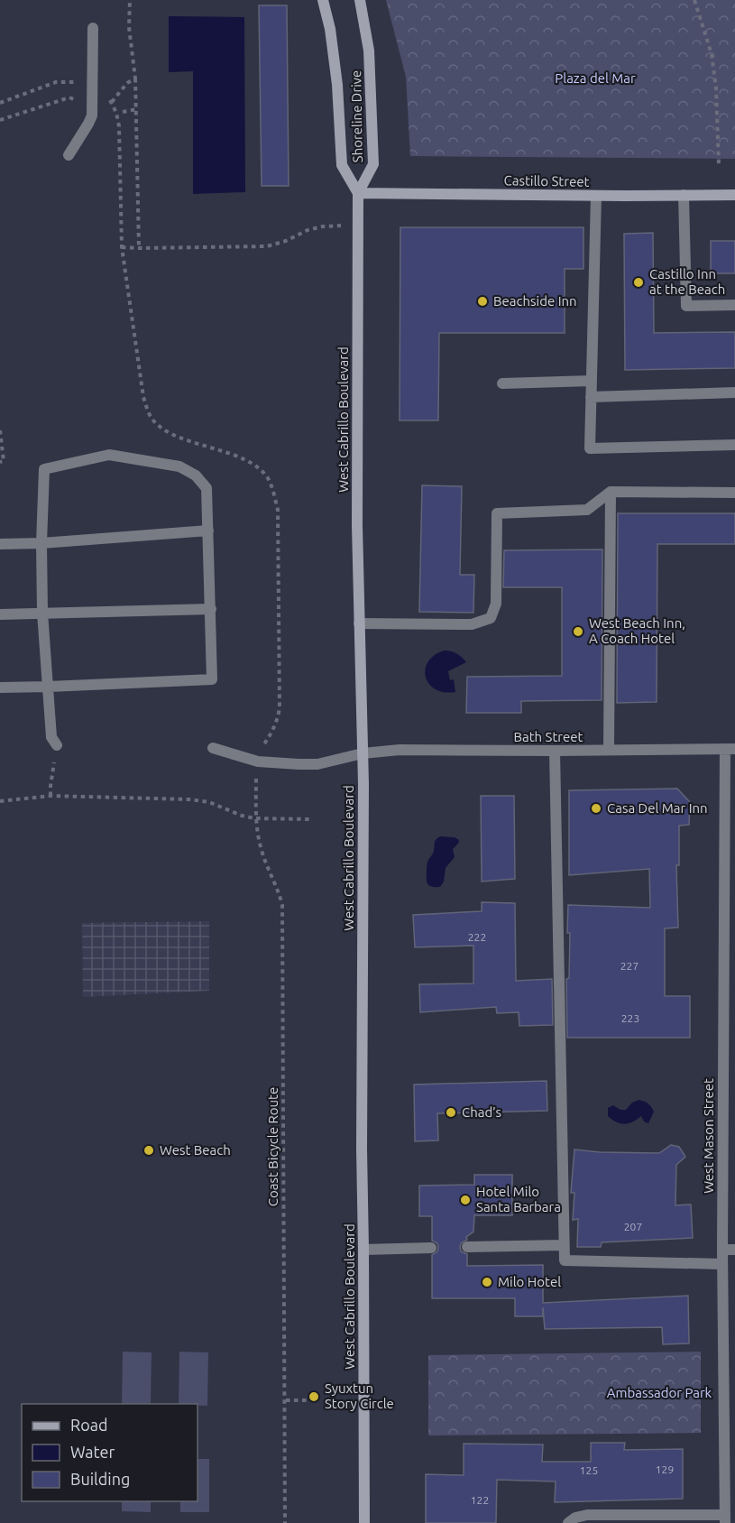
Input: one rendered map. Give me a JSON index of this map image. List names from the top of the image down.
{
  "streets": {
    "main road": ["Shoreline Drive", "Castillo Street", "West Cabrillo Boulevard"],
    "street": ["Bath Street", "West Mason Street"],
    "path": ["Coast Bicycle Route"]
  },
  "crossings": [
    ["Shoreline Drive", "Castillo Street"],
    ["Shoreline Drive", "West Cabrillo Boulevard"],
    ["Castillo Street", "West Cabrillo Boulevard"],
    ["West Cabrillo Boulevard", "Bath Street"],
    ["Bath Street", "West Mason Street"]
  ],
  "parks": ["Plaza del Mar", "Ambassador Park"],
  "places": [
    "Castillo Inn at the Beach",
    "Beachside Inn",
    "West Beach Inn, A Coach Hotel",
    "Casa Del Mar Inn",
    "Chad’s",
    "West Beach",
    "Hotel Milo Santa Barbara",
    "Milo Hotel",
    "Syuxtun Story Circle"
  ],
  "house_numbers": [
    "222",
    "227",
    "223",
    "207",
    "129",
    "125",
    "122"
  ],
  "legend": ["Road", "Water", "Building"]
}
